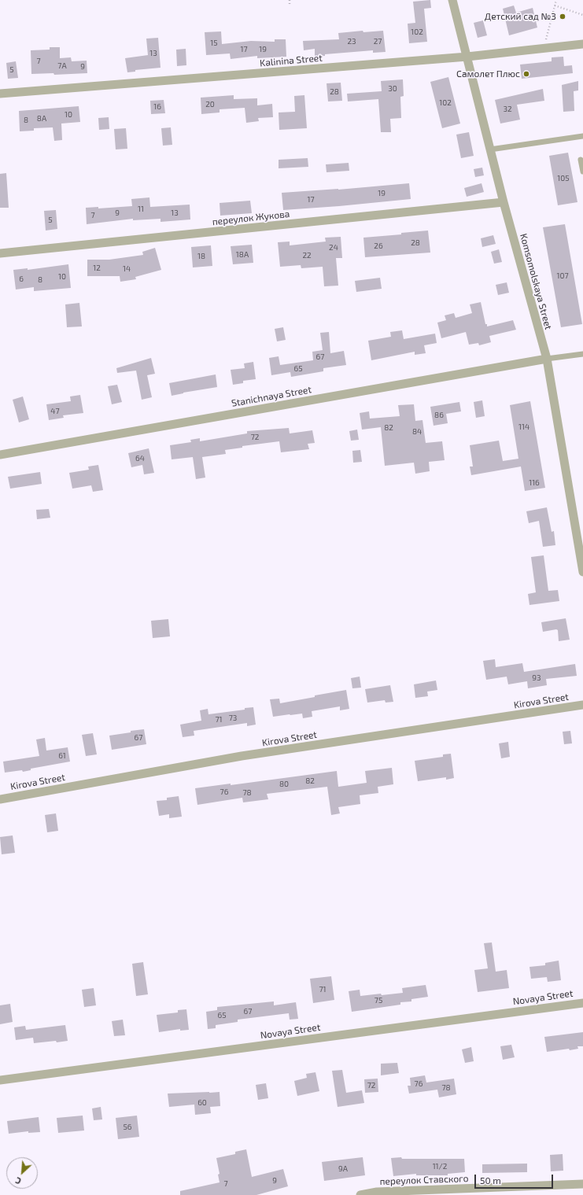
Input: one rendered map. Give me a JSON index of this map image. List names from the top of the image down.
{
  "streets": {
    "street": [
      "Kalinina Street",
      "переулок Жукова",
      "Komsomolskaya Street",
      "Stanichnaya Street",
      "Kirova Street",
      "Novaya Street",
      "переулок Ставского"
    ]
  },
  "crossings": [
    ["Kalinina Street", "Komsomolskaya Street"],
    ["переулок Жукова", "Komsomolskaya Street"],
    ["Komsomolskaya Street", "Stanichnaya Street"]
  ],
  "places": ["Детский сад №3", "Самолет Плюс"],
  "house_numbers": [
    "102",
    "23",
    "27",
    "15",
    "17",
    "19",
    "13",
    "7",
    "7А",
    "9",
    "5",
    "30",
    "28",
    "102",
    "20",
    "16",
    "32",
    "10",
    "8А",
    "8",
    "105",
    "19",
    "17",
    "11",
    "9",
    "13",
    "7",
    "5",
    "28",
    "26",
    "24",
    "18А",
    "22",
    "18",
    "12",
    "14",
    "107",
    "10",
    "6",
    "8",
    "67",
    "65",
    "47",
    "86",
    "114",
    "82",
    "84",
    "72",
    "64",
    "116",
    "93",
    "73",
    "71",
    "67",
    "61",
    "82",
    "80",
    "76",
    "78",
    "71",
    "75",
    "67",
    "65",
    "76",
    "72",
    "78",
    "60",
    "56",
    "11/2",
    "9А",
    "9",
    "7"
  ],
  "scale_bar": "50 m",
  "north": "bottom left"
}
